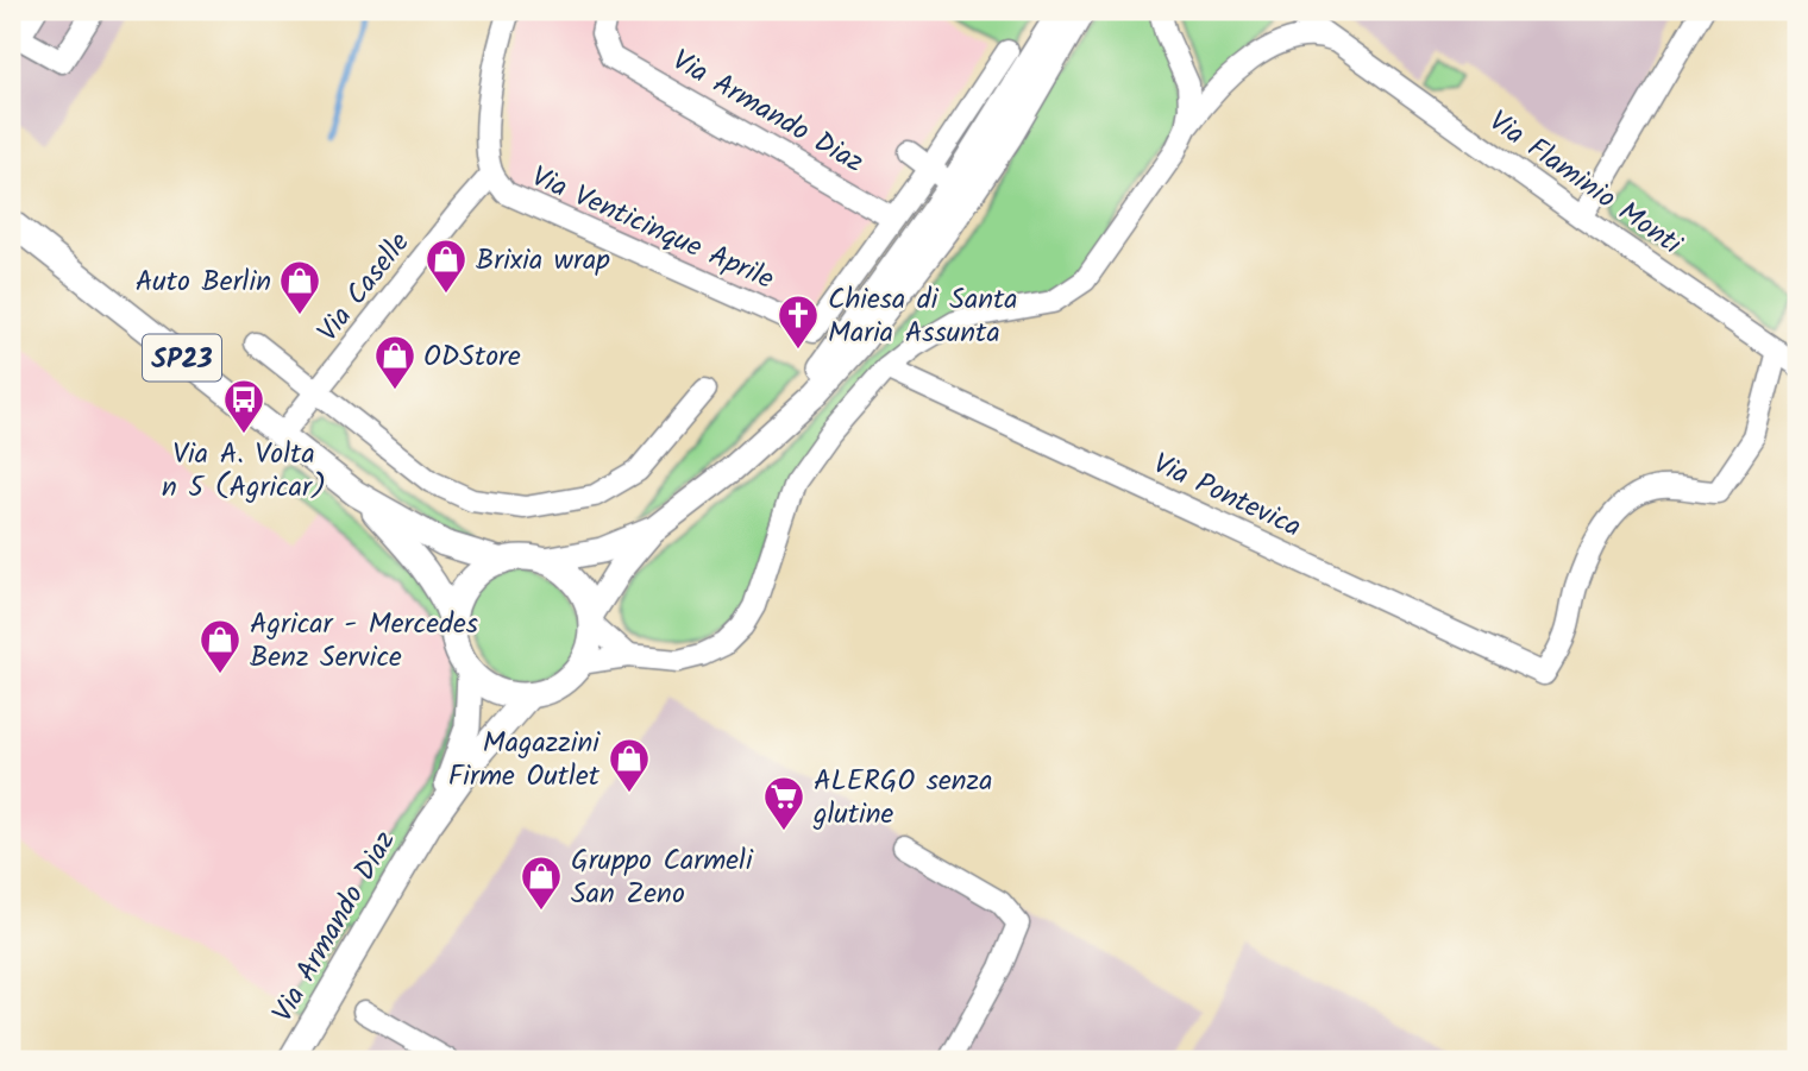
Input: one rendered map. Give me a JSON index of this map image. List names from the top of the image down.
{
  "streets": {
    "main road": ["Via Armando Diaz", "SP23"],
    "street": [
      "Via Flaminio Monti",
      "Via Venticinque Aprile",
      "Via Caselle",
      "Via Pontevica"
    ]
  },
  "crossings": [
    ["Via Armando Diaz", "SP23"],
    ["Via Flaminio Monti", "Via Pontevica"],
    ["Via Venticinque Aprile", "Via Caselle"],
    ["Via Caselle", "SP23"]
  ],
  "places": {
    "shop": [
      "Brixia wrap",
      "Auto Berlin",
      "ODStore",
      "Agricar - Mercedes Benz Service",
      "Magazzini Firme Outlet",
      "Gruppo Carmeli San Zeno"
    ],
    "church": ["Chiesa di Santa Maria Assunta"],
    "bus stop": ["Via A. Volta n 5 (Agricar)"],
    "supermarket": ["ALERGO senza glutine"]
  }
}
